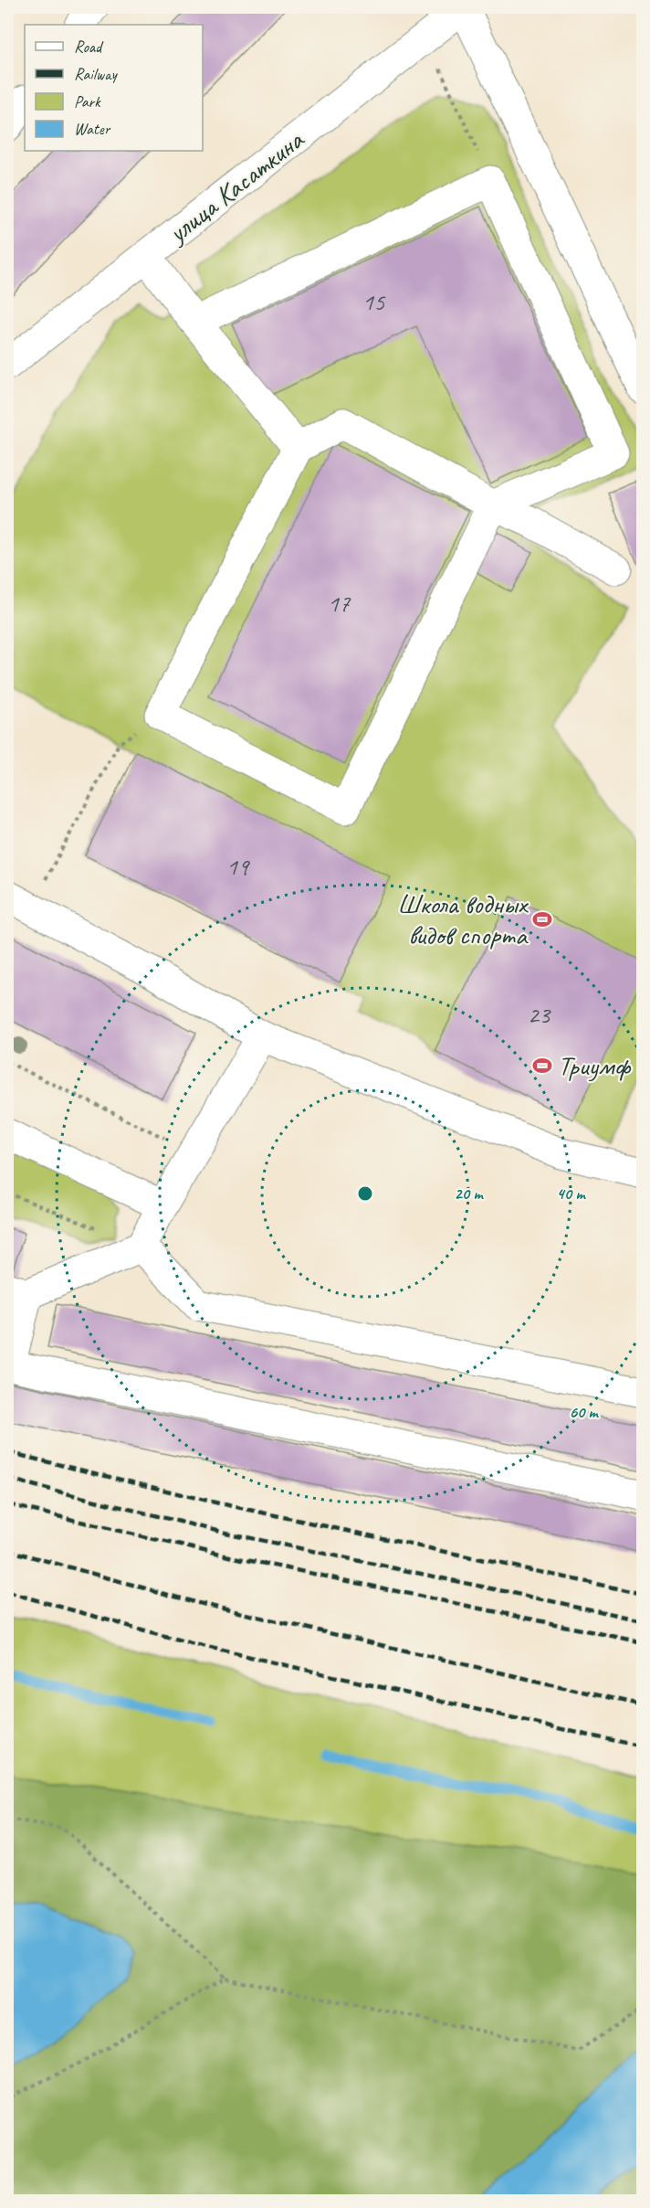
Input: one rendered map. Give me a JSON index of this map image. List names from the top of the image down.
{
  "streets": {
    "street": ["улица Касаткина"]
  },
  "places": {
    "sports": ["Школа водных видов спорта", "Триумф"]
  },
  "house_numbers": [
    "15",
    "17",
    "19",
    "23"
  ],
  "legend": [
    "Road",
    "Railway",
    "Park",
    "Water"
  ],
  "rings": ["20 m", "40 m", "60 m"]
}
